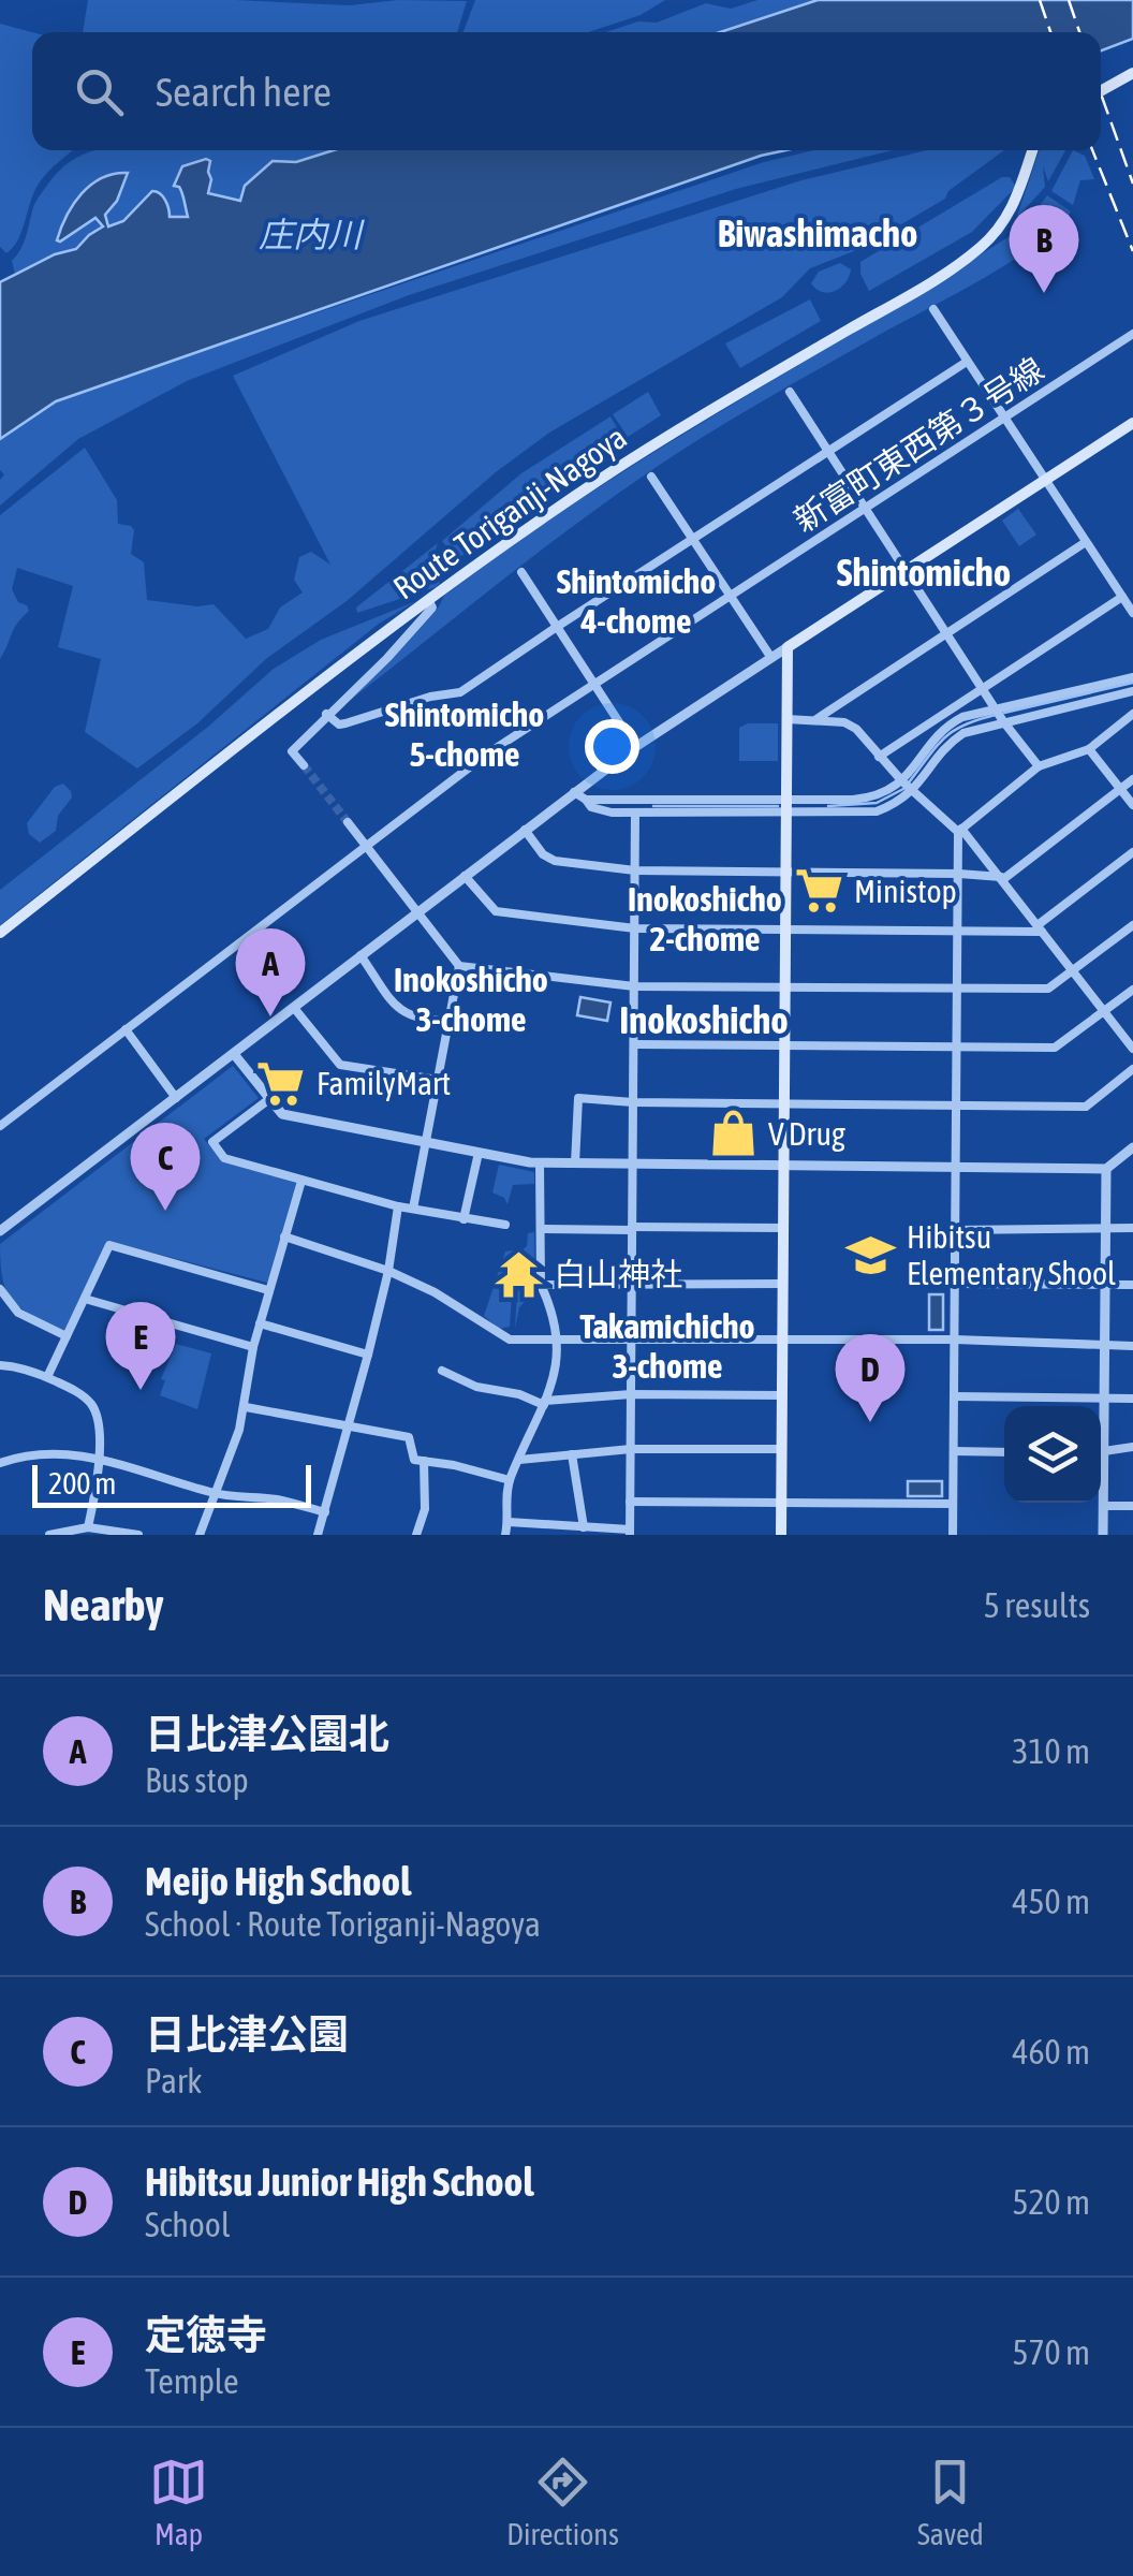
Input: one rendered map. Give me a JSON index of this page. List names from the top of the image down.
{
  "streets": {
    "main road": ["Route Toriganji-Nagoya"],
    "street": ["新富町東西第３号線"]
  },
  "districts": [
    "Biwashimacho",
    "Shintomicho",
    "Shintomicho 4-chome",
    "Shintomicho 5-chome",
    "Inokoshicho 2-chome",
    "Inokoshicho 3-chome",
    "Inokoshicho",
    "Takamichicho 3-chome"
  ],
  "water": ["庄内川"],
  "places": {
    "supermarket": ["Ministop", "FamilyMart"],
    "shop": ["V Drug"],
    "school or university": ["Hibitsu Elementary Shool"],
    "temple": ["白山神社"]
  },
  "scale_bar": "200 m",
  "page": {
    "search": "Search here",
    "pins": [
      "B",
      "A",
      "C",
      "E",
      "D"
    ],
    "scale": "200 m",
    "heading": ["Nearby", "5 results"],
    "list": [
      {
        "mark": "A",
        "name": "日比津公園北",
        "note": "Bus stop",
        "value": "310 m"
      },
      {
        "mark": "B",
        "name": "Meijo High School",
        "note": "School · Route Toriganji-Nagoya",
        "value": "450 m"
      },
      {
        "mark": "C",
        "name": "日比津公園",
        "note": "Park",
        "value": "460 m"
      },
      {
        "mark": "D",
        "name": "Hibitsu Junior High School",
        "note": "School",
        "value": "520 m"
      },
      {
        "mark": "E",
        "name": "定徳寺",
        "note": "Temple",
        "value": "570 m"
      }
    ],
    "nav": ["Map", "Directions", "Saved"]
  }
}
